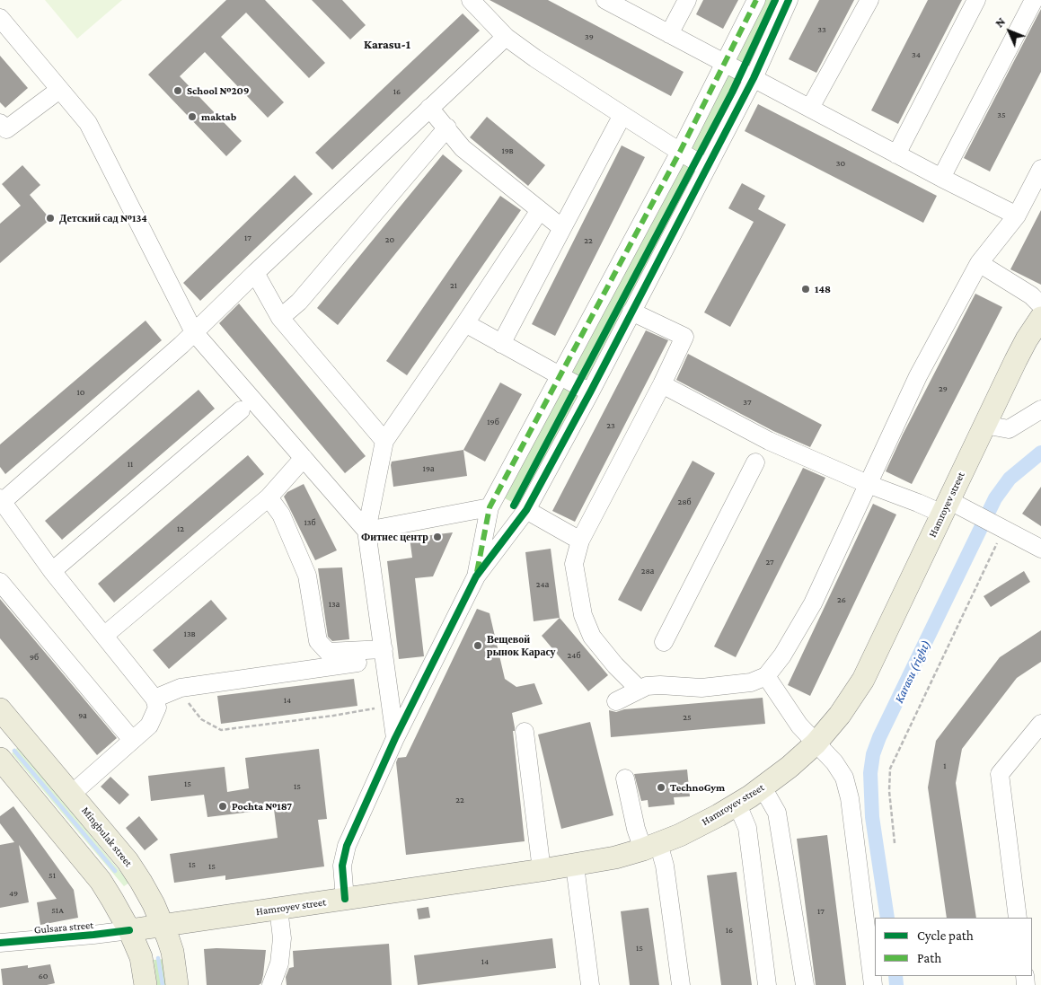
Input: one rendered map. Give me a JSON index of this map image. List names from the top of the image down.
{
  "streets": {
    "main road": ["Hamroyev street", "Mingbulak street"],
    "street": ["Gulsara street"]
  },
  "crossings": [
    ["Hamroyev street", "Mingbulak street"],
    ["Hamroyev street", "Gulsara street"]
  ],
  "districts": ["Karasu-1"],
  "water": ["Karasu (right)"],
  "places": [
    "School №209",
    "maktab",
    "Детский сад №134",
    "148",
    "Фитнес центр",
    "Вещевой рынок Карасу",
    "TechnoGym",
    "Pochta №187"
  ],
  "house_numbers": [
    "33",
    "39",
    "34",
    "16",
    "35",
    "19в",
    "30",
    "17",
    "20",
    "22",
    "21",
    "29",
    "10",
    "37",
    "19б",
    "23",
    "11",
    "19а",
    "28б",
    "13б",
    "12",
    "27",
    "28а",
    "24а",
    "26",
    "13а",
    "13в",
    "24б",
    "9б",
    "14",
    "9а",
    "25",
    "1",
    "15",
    "15",
    "22",
    "15",
    "15",
    "51",
    "49",
    "51A",
    "17",
    "16",
    "15",
    "14",
    "60"
  ],
  "legend": ["Cycle path", "Path"],
  "north": "top left"
}
